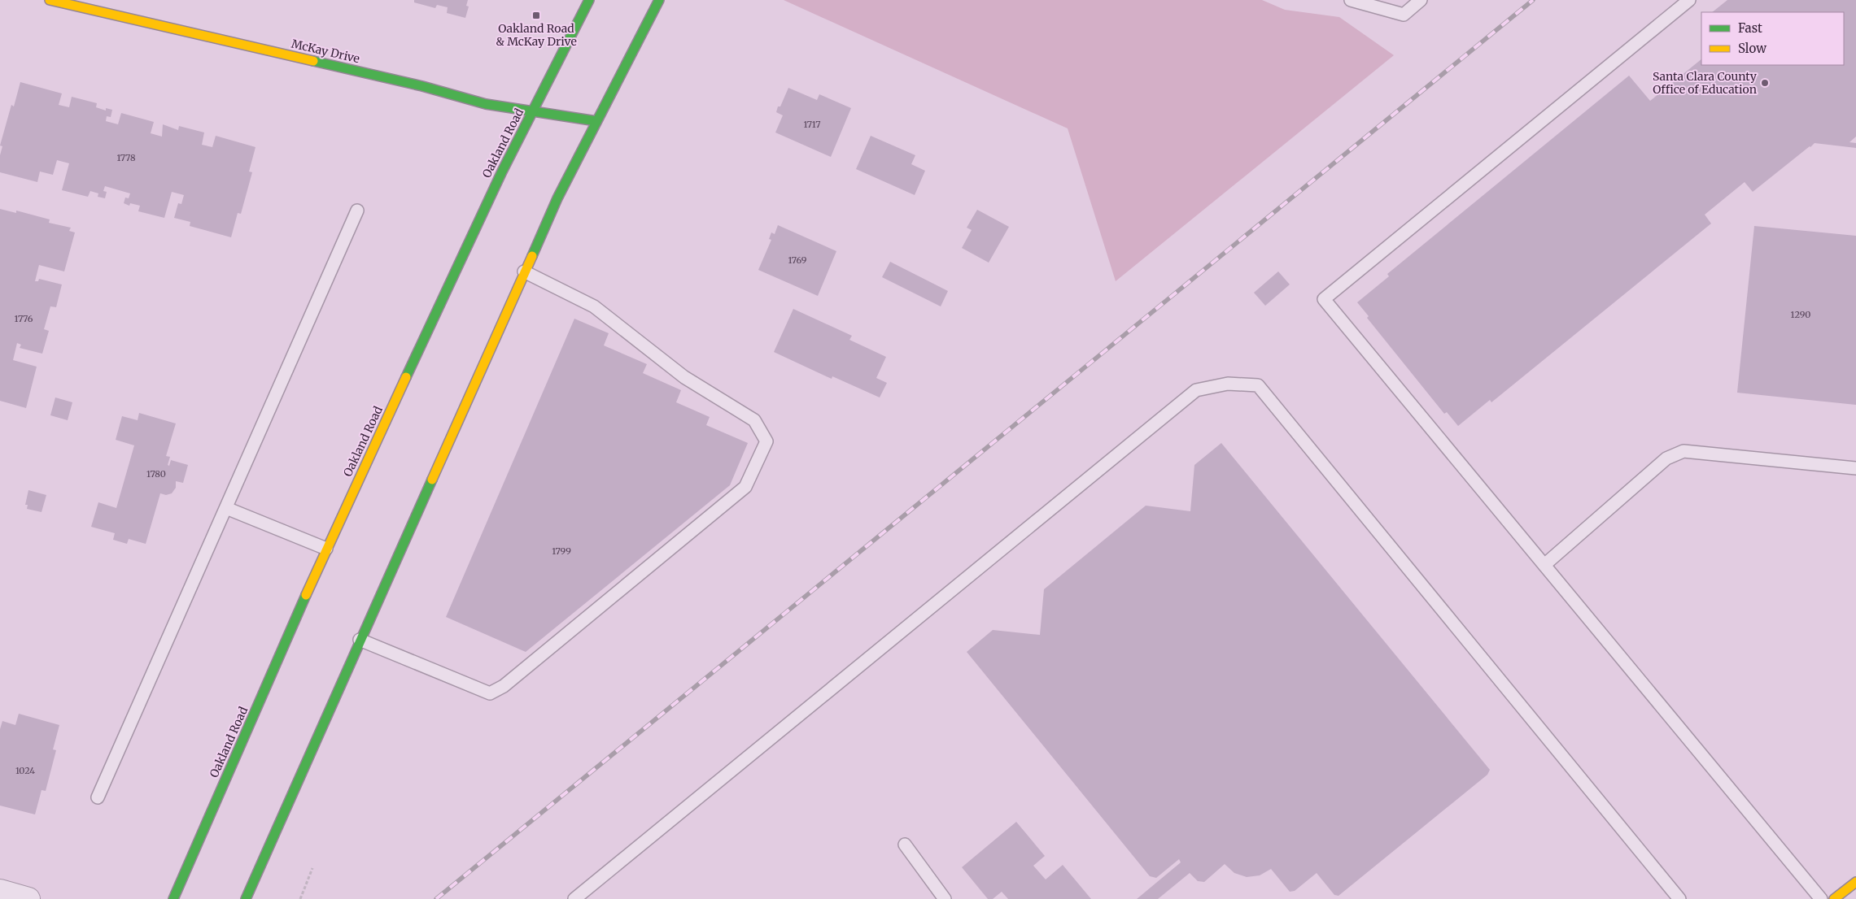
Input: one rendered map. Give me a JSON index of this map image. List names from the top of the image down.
{
  "streets": {
    "main road": ["McKay Drive", "Oakland Road"]
  },
  "crossings": [
    ["McKay Drive", "Oakland Road"]
  ],
  "places": {
    "transit": ["Oakland Road & McKay Drive"],
    "other": ["Santa Clara County Office of Education"]
  },
  "house_numbers": [
    "1717",
    "1778",
    "1769",
    "1290",
    "1776",
    "1780",
    "1799",
    "1024"
  ],
  "legend": ["Fast", "Slow"]
}
